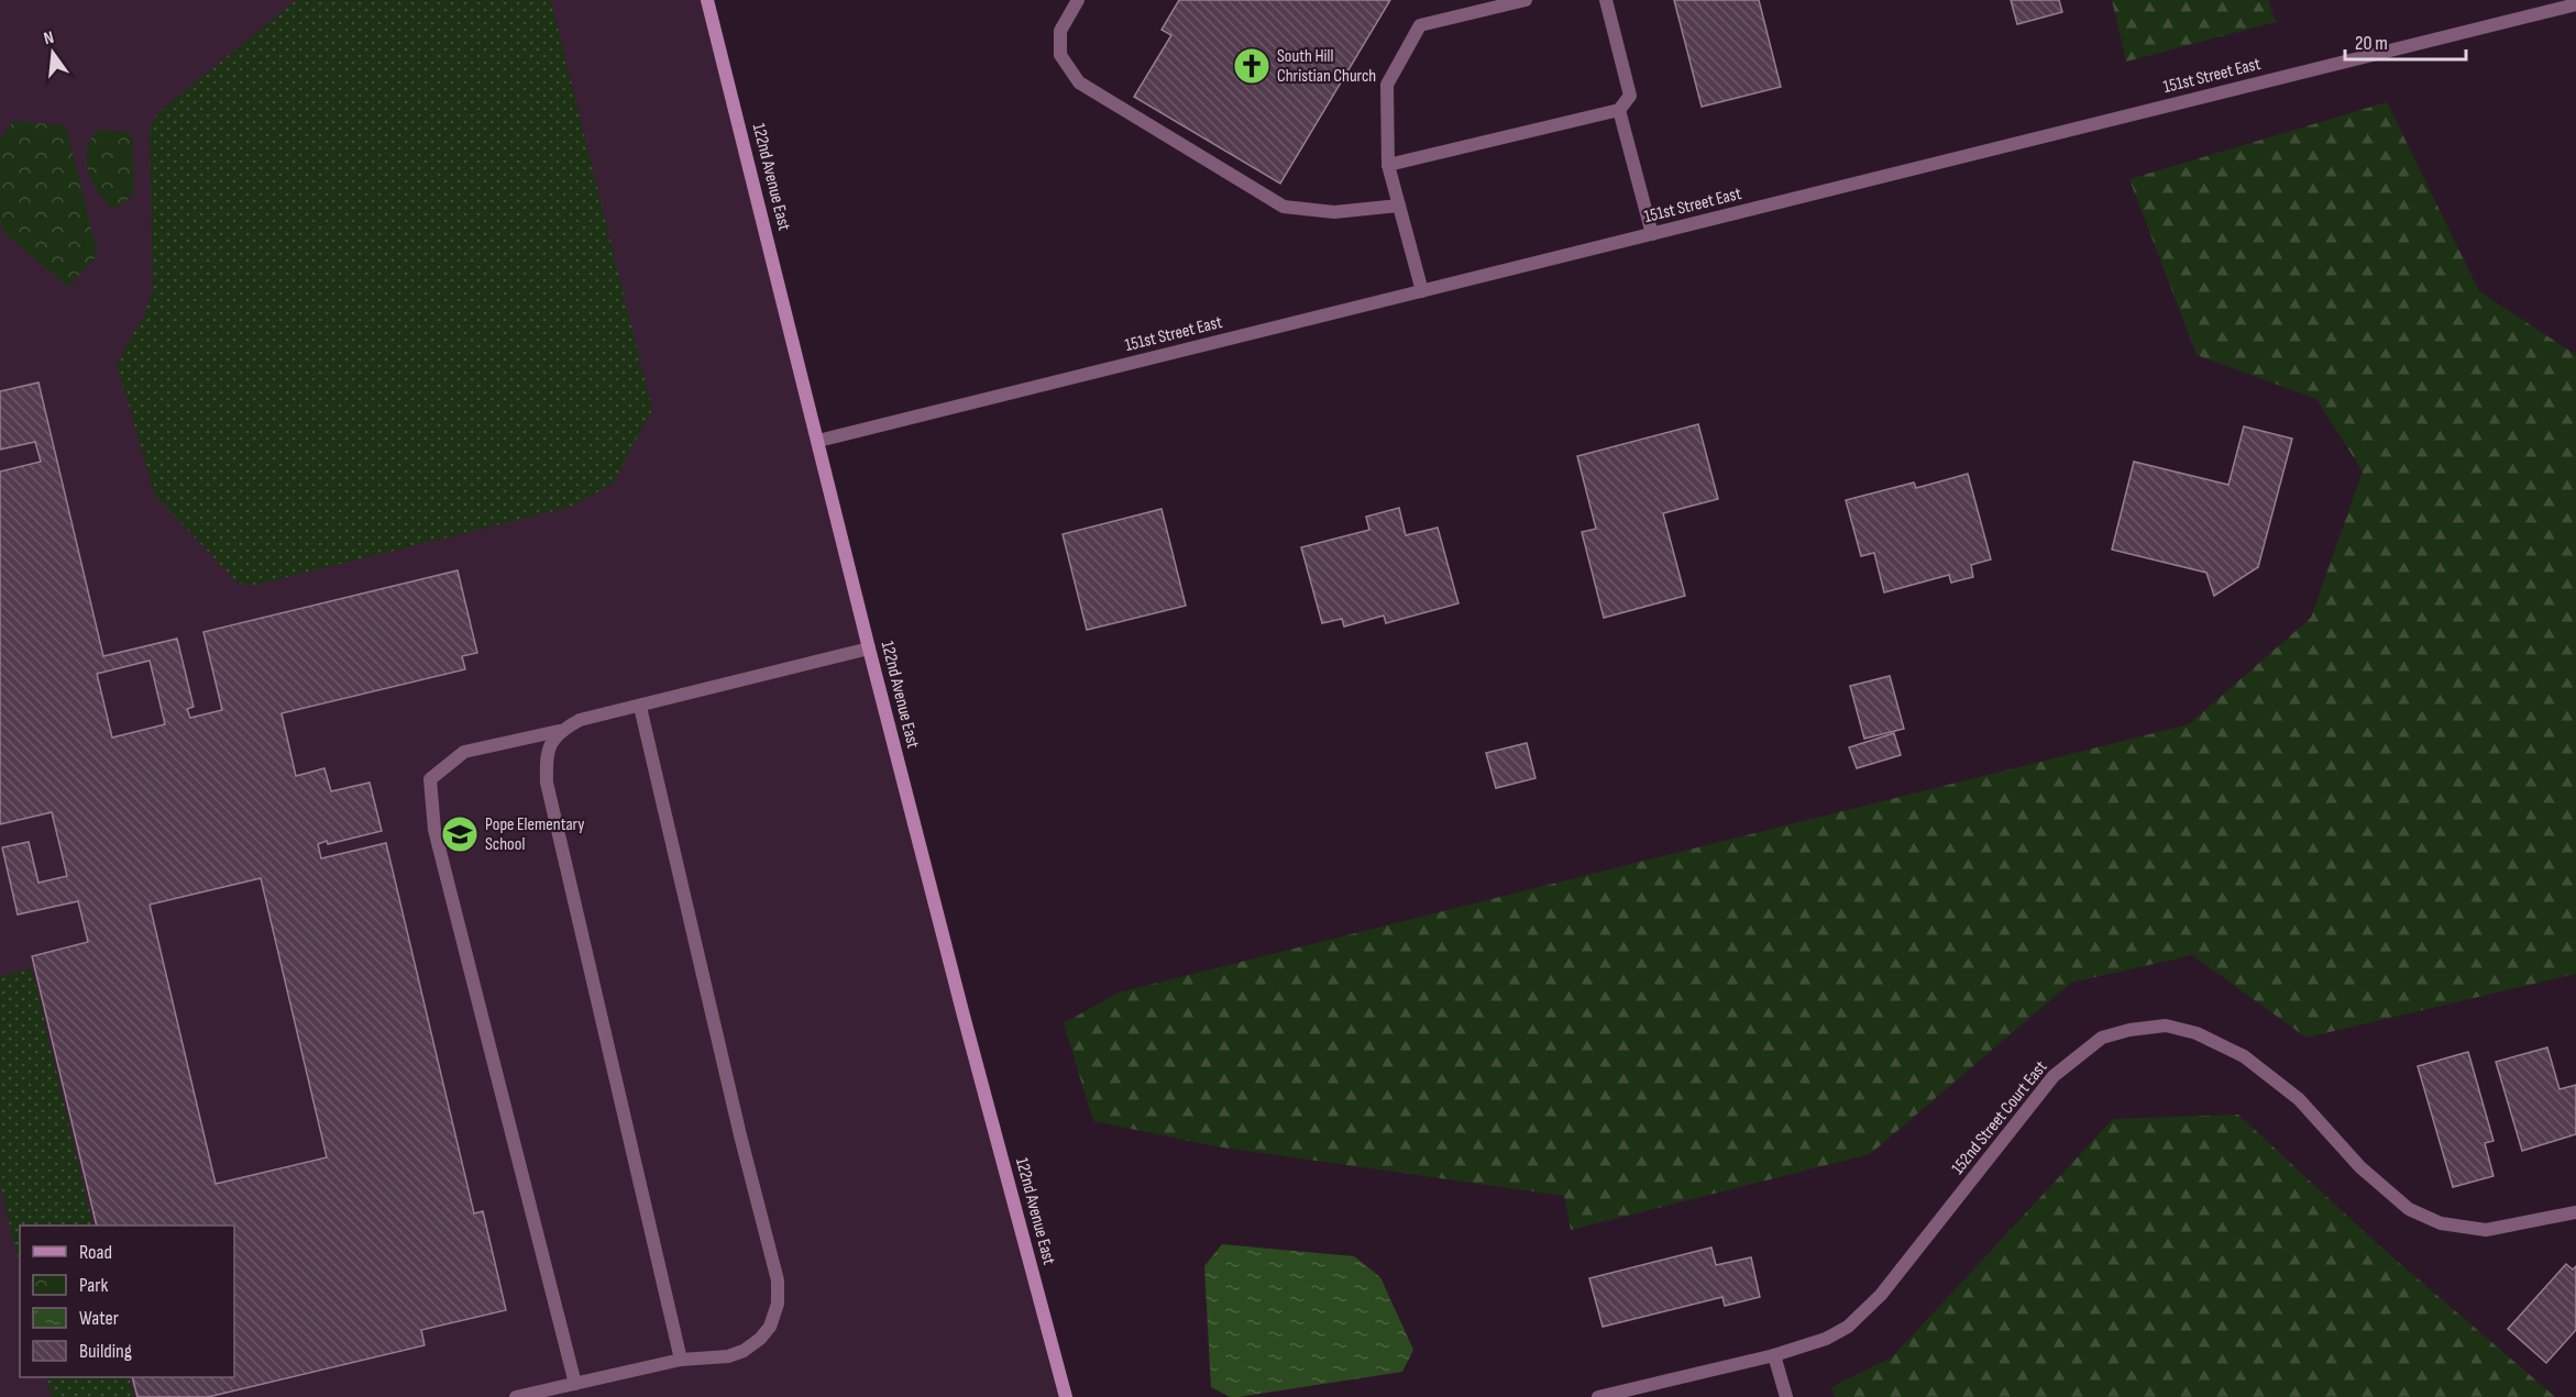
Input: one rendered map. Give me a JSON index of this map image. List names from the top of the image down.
{
  "streets": {
    "main road": ["122nd Avenue East"],
    "street": ["151st Street East", "152nd Street Court East"]
  },
  "crossings": [
    ["151st Street East", "122nd Avenue East"]
  ],
  "places": {
    "church": ["South Hill Christian Church"],
    "school or university": ["Pope Elementary School"]
  },
  "legend": [
    "Road",
    "Park",
    "Water",
    "Building"
  ],
  "scale_bar": "20 m",
  "north": "top"
}
